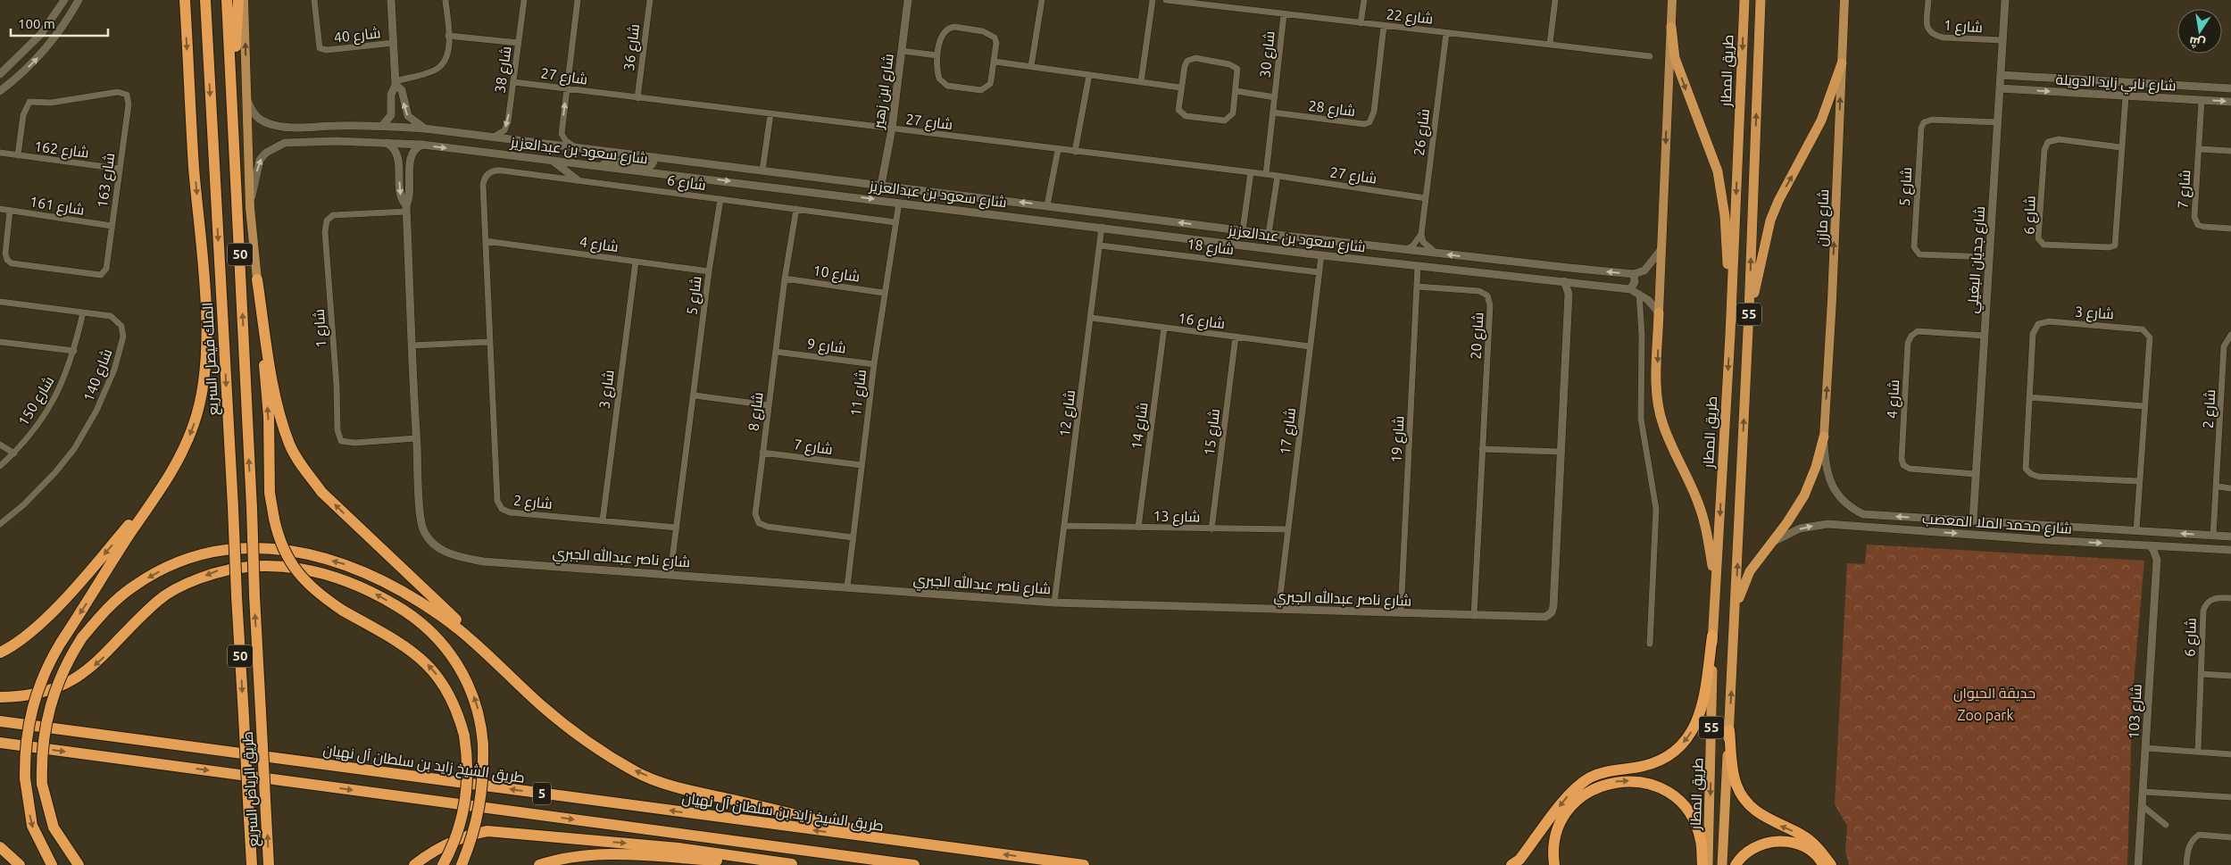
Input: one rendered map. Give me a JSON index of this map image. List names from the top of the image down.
{
  "streets": {
    "highway": [
      "طريق المطار",
      "50",
      "55",
      "الملك فيصل السريع",
      "طريق الشيخ زايد بن سلطان آل نهيان",
      "طريق الرياض السريع",
      "5"
    ],
    "main road": ["شارع مازن"],
    "street": [
      "شارع 22",
      "شارع 1",
      "شارع 40",
      "شارع 36",
      "شارع 30",
      "شارع 38",
      "شارع 27",
      "شارع نابي زايد الدويلة",
      "شارع ابن زهير",
      "شارع 28",
      "شارع 26",
      "شارع 162",
      "شارع سعود بن عبدالعزيز",
      "شارع 163",
      "شارع 6",
      "شارع 5",
      "شارع 7",
      "شارع 161",
      "شارع 4",
      "شارع 18",
      "شارع جديان البغيلي",
      "شارع 10",
      "شارع 3",
      "شارع 16",
      "شارع 20",
      "شارع 9",
      "شارع 140",
      "شارع 11",
      "شارع 150",
      "شارع 2",
      "شارع 8",
      "شارع 12",
      "شارع 14",
      "شارع 17",
      "شارع 15",
      "شارع 19",
      "شارع 13",
      "شارع محمد الملا المعصب",
      "شارع ناصر عبدالله الجبري",
      "شارع 103"
    ]
  },
  "crossings": [
    ["شارع 22", "شارع 30"],
    ["شارع 22", "شارع 28"],
    ["شارع 22", "شارع 26"],
    ["شارع 1", "شارع جديان البغيلي"],
    ["شارع 1", "شارع ناصر عبدالله الجبري"],
    ["شارع 36", "شارع 27"],
    ["شارع 30", "شارع 27"],
    ["شارع 30", "شارع 28"],
    ["شارع 38", "شارع 27"],
    ["شارع 38", "شارع سعود بن عبدالعزيز"],
    ["شارع 27", "شارع ابن زهير"],
    ["شارع 27", "شارع 26"],
    ["شارع نابي زايد الدويلة", "شارع 6"],
    ["شارع نابي زايد الدويلة", "شارع 7"],
    ["شارع نابي زايد الدويلة", "شارع جديان البغيلي"],
    ["شارع ابن زهير", "شارع سعود بن عبدالعزيز"],
    ["شارع 162", "شارع 163"],
    ["شارع سعود بن عبدالعزيز", "شارع 11"],
    ["شارع سعود بن عبدالعزيز", "شارع 12"],
    ["شارع سعود بن عبدالعزيز", "شارع 17"],
    ["شارع سعود بن عبدالعزيز", "شارع 19"],
    ["شارع سعود بن عبدالعزيز", "شارع ناصر عبدالله الجبري"],
    ["شارع 163", "شارع 161"],
    ["شارع 6", "شارع 5"],
    ["شارع 6", "شارع 11"],
    ["شارع 6", "شارع 2"],
    ["شارع 6", "شارع 8"],
    ["شارع 5", "شارع 4"],
    ["شارع 5", "شارع جديان البغيلي"],
    ["شارع 5", "شارع 2"],
    ["شارع 5", "شارع ناصر عبدالله الجبري"],
    ["شارع 7", "شارع 11"],
    ["شارع 7", "شارع 8"],
    ["شارع مازن", "شارع محمد الملا المعصب"],
    ["شارع 4", "شارع جديان البغيلي"],
    ["شارع 4", "شارع 3"],
    ["شارع 4", "شارع 2"],
    ["شارع 18", "شارع 12"],
    ["شارع 18", "شارع 17"],
    ["50", "طريق الرياض السريع"],
    ["شارع جديان البغيلي", "شارع محمد الملا المعصب"],
    ["شارع 10", "شارع 11"],
    ["شارع 10", "شارع 8"],
    ["شارع 3", "شارع 2"],
    ["شارع 3", "شارع محمد الملا المعصب"],
    ["شارع 16", "شارع 12"],
    ["شارع 16", "شارع 14"],
    ["شارع 16", "شارع 17"],
    ["شارع 16", "شارع 15"],
    ["شارع 20", "شارع 19"],
    ["شارع 20", "شارع ناصر عبدالله الجبري"],
    ["شارع 9", "شارع 11"],
    ["شارع 9", "شارع 8"],
    ["الملك فيصل السريع", "طريق الرياض السريع"],
    ["شارع 140", "شارع 150"],
    ["شارع 11", "شارع 8"],
    ["شارع 11", "شارع ناصر عبدالله الجبري"],
    ["شارع 2", "شارع محمد الملا المعصب"],
    ["شارع 12", "شارع 13"],
    ["شارع 12", "شارع ناصر عبدالله الجبري"],
    ["شارع 14", "شارع 13"],
    ["شارع 17", "شارع 13"],
    ["شارع 17", "شارع ناصر عبدالله الجبري"],
    ["شارع 15", "شارع 13"],
    ["شارع 19", "شارع ناصر عبدالله الجبري"],
    ["شارع محمد الملا المعصب", "شارع 103"]
  ],
  "one_way": ["شارع 38", "شارع مازن"],
  "parks": ["حديقة الحيوان", "Zoo park"],
  "scale_bar": "100 m",
  "north": "bottom"
}
